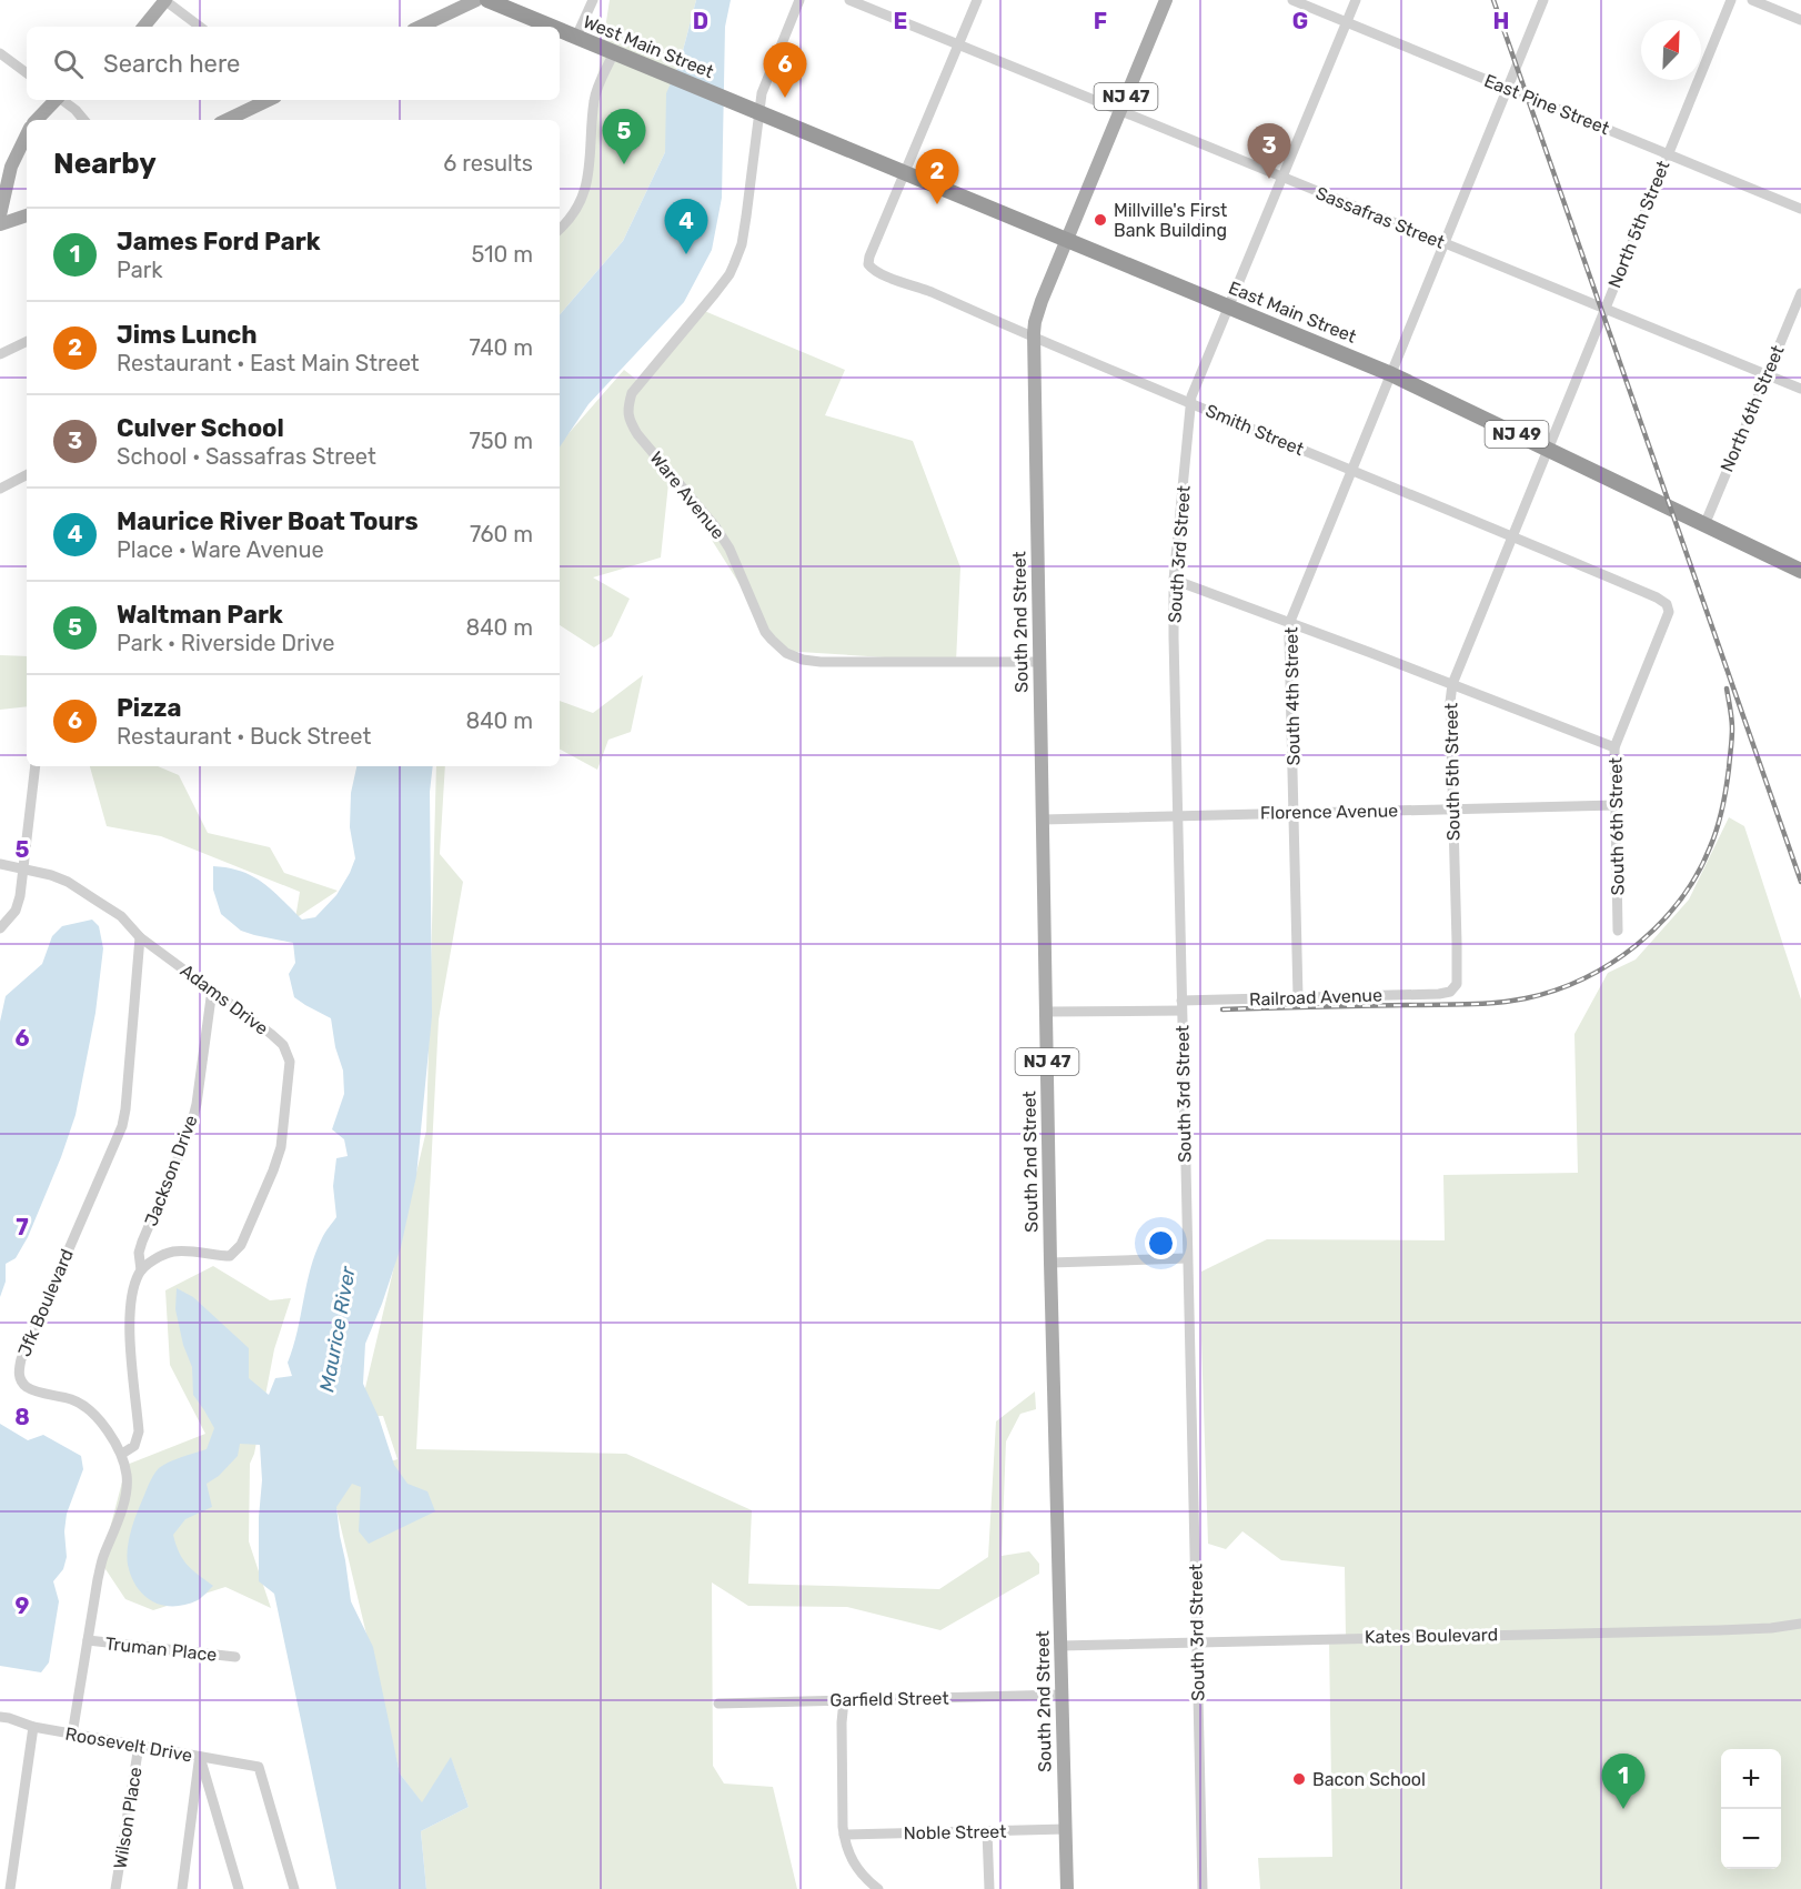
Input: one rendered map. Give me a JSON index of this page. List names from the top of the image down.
{
  "streets": {
    "highway": ["West Main Street", "East Main Street", "NJ 49"],
    "main road": ["NJ 47", "South 2nd Street"],
    "street": [
      "East Pine Street",
      "Sassafras Street",
      "North 5th Street",
      "North 6th Street",
      "Smith Street",
      "Ware Avenue",
      "South 3rd Street",
      "South 4th Street",
      "South 5th Street",
      "Florence Avenue",
      "South 6th Street",
      "Railroad Avenue",
      "Adams Drive",
      "Jackson Drive",
      "Jfk Boulevard",
      "Kates Boulevard",
      "Truman Place",
      "Garfield Street",
      "Roosevelt Drive",
      "Wilson Place",
      "Noble Street"
    ]
  },
  "crossings": [
    ["West Main Street", "East Main Street"],
    ["West Main Street", "Ware Avenue"],
    ["NJ 47", "Sassafras Street"],
    ["NJ 47", "East Main Street"],
    ["NJ 47", "South 2nd Street"],
    ["East Pine Street", "North 5th Street"],
    ["East Pine Street", "South 3rd Street"],
    ["East Pine Street", "South 4th Street"],
    ["Sassafras Street", "North 5th Street"],
    ["Sassafras Street", "North 6th Street"],
    ["Sassafras Street", "South 3rd Street"],
    ["Sassafras Street", "South 4th Street"],
    ["North 5th Street", "East Main Street"],
    ["North 5th Street", "South 5th Street"],
    ["East Main Street", "North 6th Street"],
    ["East Main Street", "Smith Street"],
    ["East Main Street", "Ware Avenue"],
    ["East Main Street", "South 3rd Street"],
    ["East Main Street", "South 2nd Street"],
    ["East Main Street", "South 4th Street"],
    ["East Main Street", "South 5th Street"],
    ["Smith Street", "South 3rd Street"],
    ["Smith Street", "South 2nd Street"],
    ["Smith Street", "South 4th Street"],
    ["Smith Street", "South 5th Street"],
    ["Smith Street", "South 6th Street"],
    ["Ware Avenue", "South 2nd Street"],
    ["South 3rd Street", "Florence Avenue"],
    ["South 3rd Street", "Railroad Avenue"],
    ["South 3rd Street", "Kates Boulevard"],
    ["South 2nd Street", "Florence Avenue"],
    ["South 2nd Street", "Railroad Avenue"],
    ["South 2nd Street", "Kates Boulevard"],
    ["South 2nd Street", "Garfield Street"],
    ["South 2nd Street", "Noble Street"],
    ["South 4th Street", "Florence Avenue"],
    ["South 4th Street", "Railroad Avenue"],
    ["South 5th Street", "Florence Avenue"],
    ["South 5th Street", "Railroad Avenue"],
    ["Florence Avenue", "South 6th Street"],
    ["Adams Drive", "Jackson Drive"],
    ["Adams Drive", "Jfk Boulevard"],
    ["Jfk Boulevard", "Truman Place"],
    ["Jfk Boulevard", "Roosevelt Drive"],
    ["Roosevelt Drive", "Wilson Place"]
  ],
  "water": ["Maurice River"],
  "places": ["Millville's First Bank Building", "Bacon School"],
  "north": "top right",
  "page": {
    "search": "Search here",
    "pins": [
      "6",
      "5",
      "3",
      "2",
      "4",
      "1"
    ],
    "heading": ["Nearby", "6 results"],
    "list": [
      {
        "mark": "1",
        "name": "James Ford Park",
        "note": "Park",
        "value": "510 m"
      },
      {
        "mark": "2",
        "name": "Jims Lunch",
        "note": "Restaurant · East Main Street",
        "value": "740 m"
      },
      {
        "mark": "3",
        "name": "Culver School",
        "note": "School · Sassafras Street",
        "value": "750 m"
      },
      {
        "mark": "4",
        "name": "Maurice River Boat Tours",
        "note": "Place · Ware Avenue",
        "value": "760 m"
      },
      {
        "mark": "5",
        "name": "Waltman Park",
        "note": "Park · Riverside Drive",
        "value": "840 m"
      },
      {
        "mark": "6",
        "name": "Pizza",
        "note": "Restaurant · Buck Street",
        "value": "840 m"
      }
    ],
    "map_buttons": ["+", "−"]
  },
  "grid": {
    "columns": [
      "D",
      "E",
      "F",
      "G",
      "H"
    ],
    "rows": [
      "5",
      "6",
      "7",
      "8",
      "9"
    ]
  }
}
